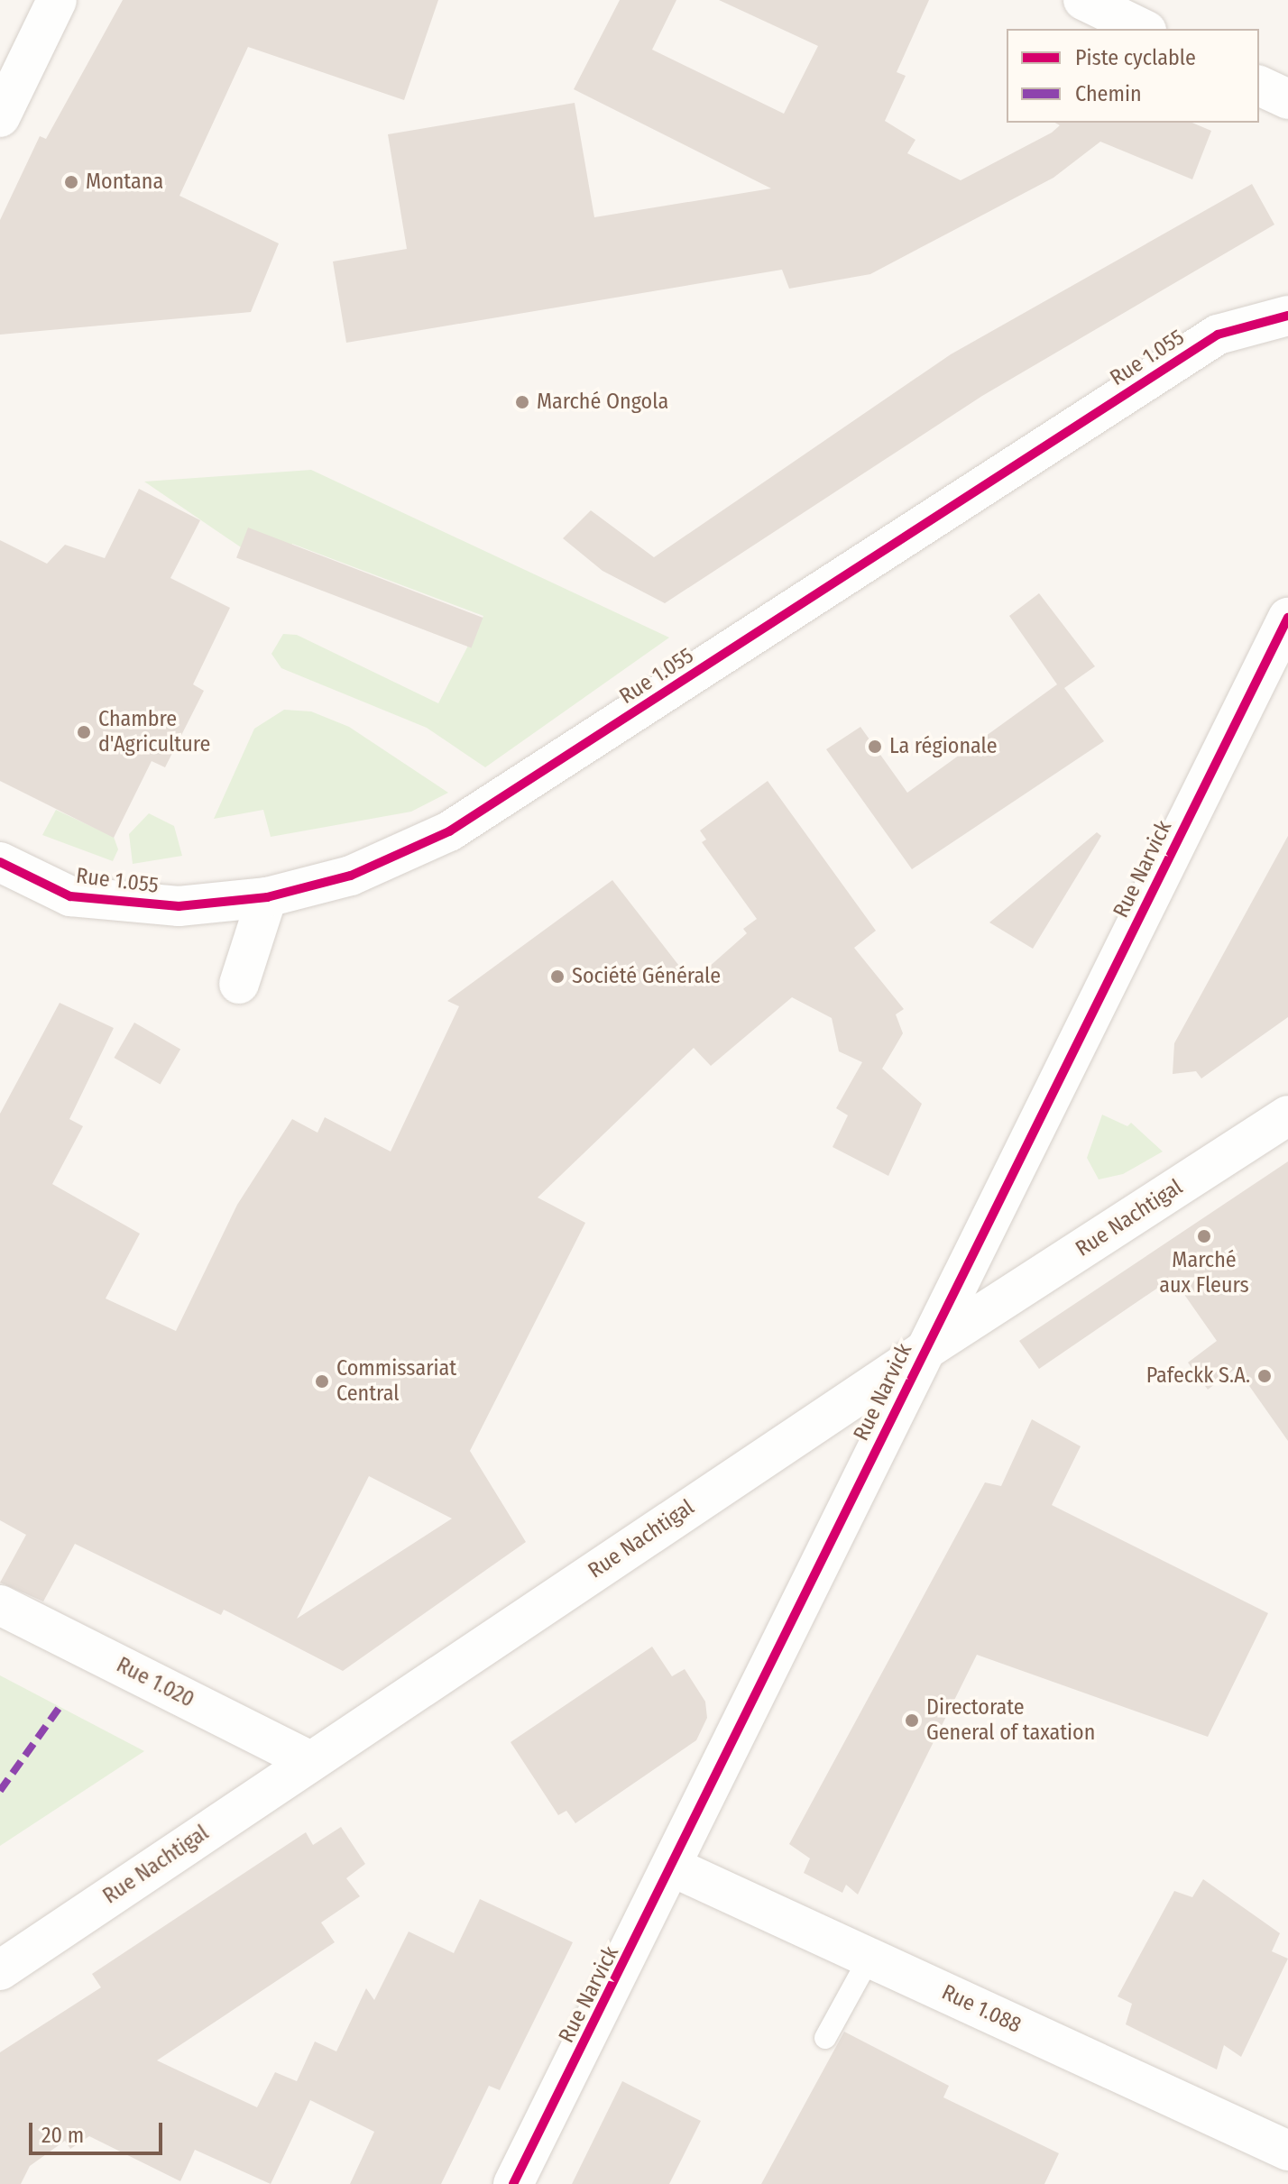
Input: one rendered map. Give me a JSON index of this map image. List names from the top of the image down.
{
  "streets": {
    "street": [
      "Rue 1.055",
      "Rue Narvick",
      "Rue Nachtigal",
      "Rue 1.020",
      "Rue 1.088"
    ]
  },
  "crossings": [
    ["Rue Narvick", "Rue Nachtigal"],
    ["Rue Narvick", "Rue 1.088"],
    ["Rue Nachtigal", "Rue 1.020"]
  ],
  "places": [
    "Montana",
    "Marché Ongola",
    "Chambre d'Agriculture",
    "La régionale",
    "Société Générale",
    "Marché aux Fleurs",
    "Pafeckk S.A.",
    "Commissariat Central",
    "Directorate General of taxation"
  ],
  "legend": ["Piste cyclable", "Chemin"],
  "scale_bar": "20 m"
}
